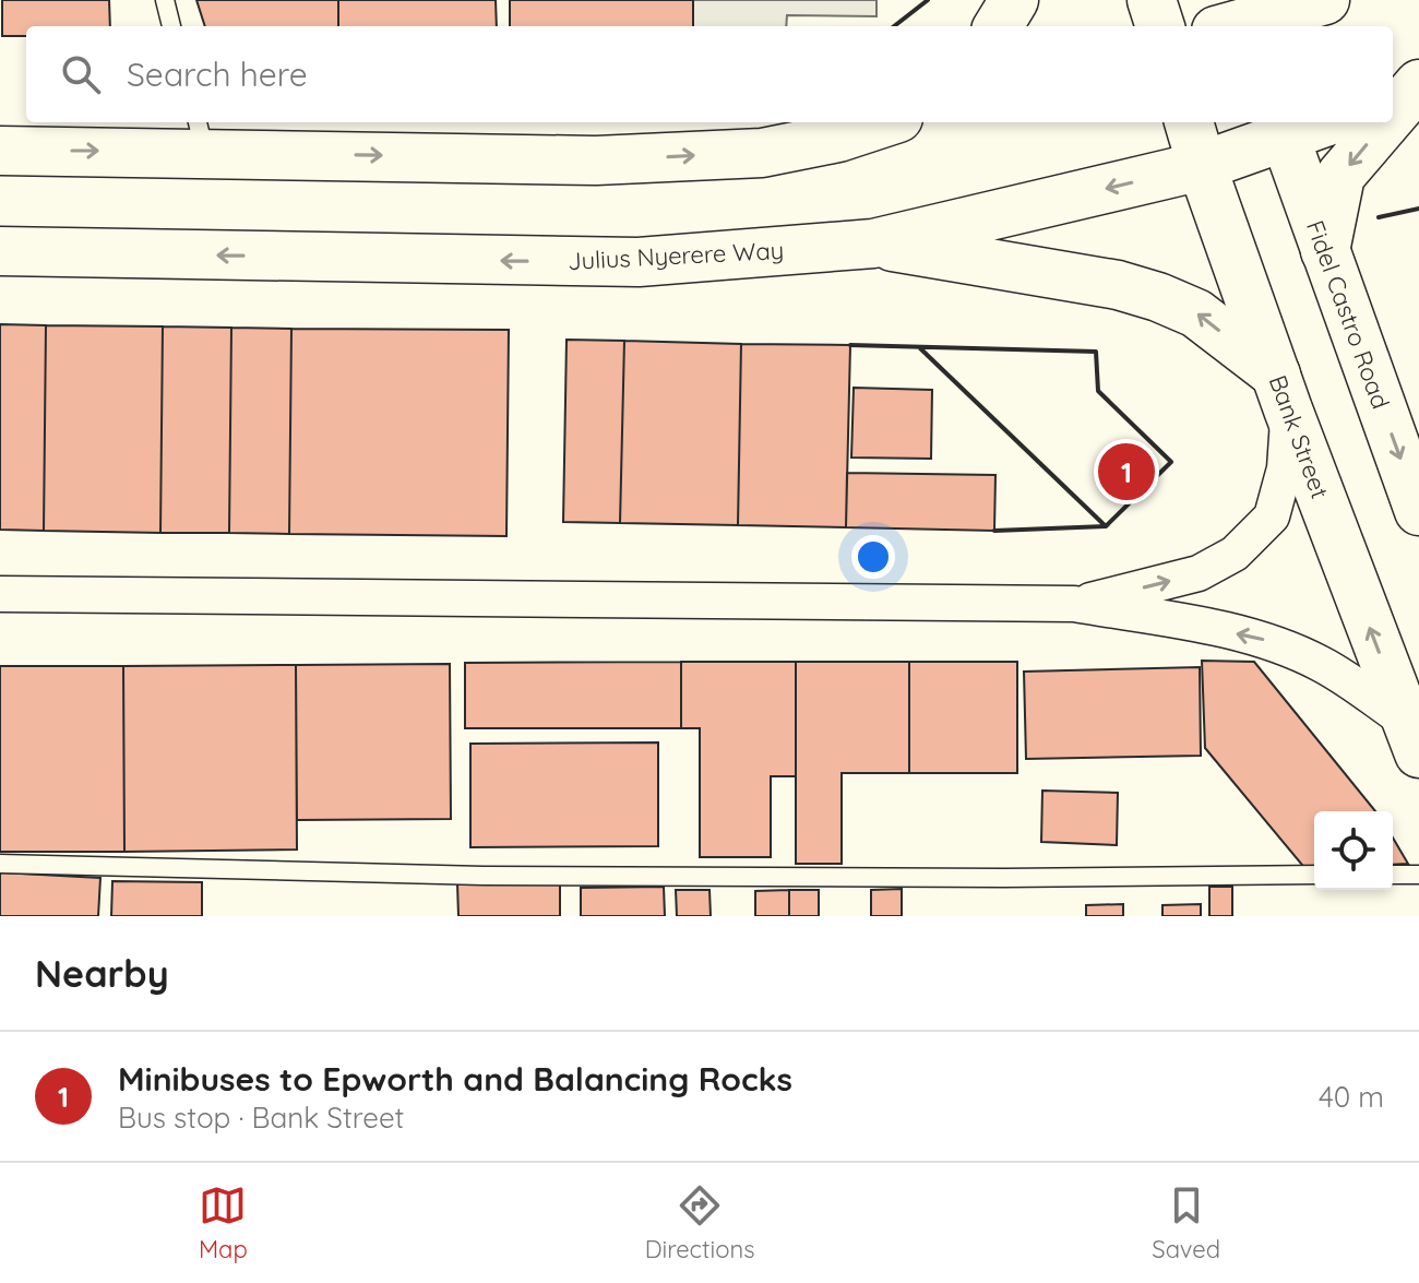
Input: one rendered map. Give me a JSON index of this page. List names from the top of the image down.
{
  "streets": {
    "main road": ["Julius Nyerere Way", "Fidel Castro Road", "Bank Street"]
  },
  "crossings": [
    ["Julius Nyerere Way", "Fidel Castro Road"],
    ["Julius Nyerere Way", "Bank Street"]
  ],
  "one_way": ["Fidel Castro Road", "Bank Street"],
  "page": {
    "search": "Search here",
    "pins": "1",
    "heading": "Nearby",
    "list": [
      {
        "mark": "1",
        "name": "Minibuses to Epworth and Balancing Rocks",
        "note": "Bus stop · Bank Street",
        "value": "40 m"
      }
    ],
    "nav": ["Map", "Directions", "Saved"]
  }
}
